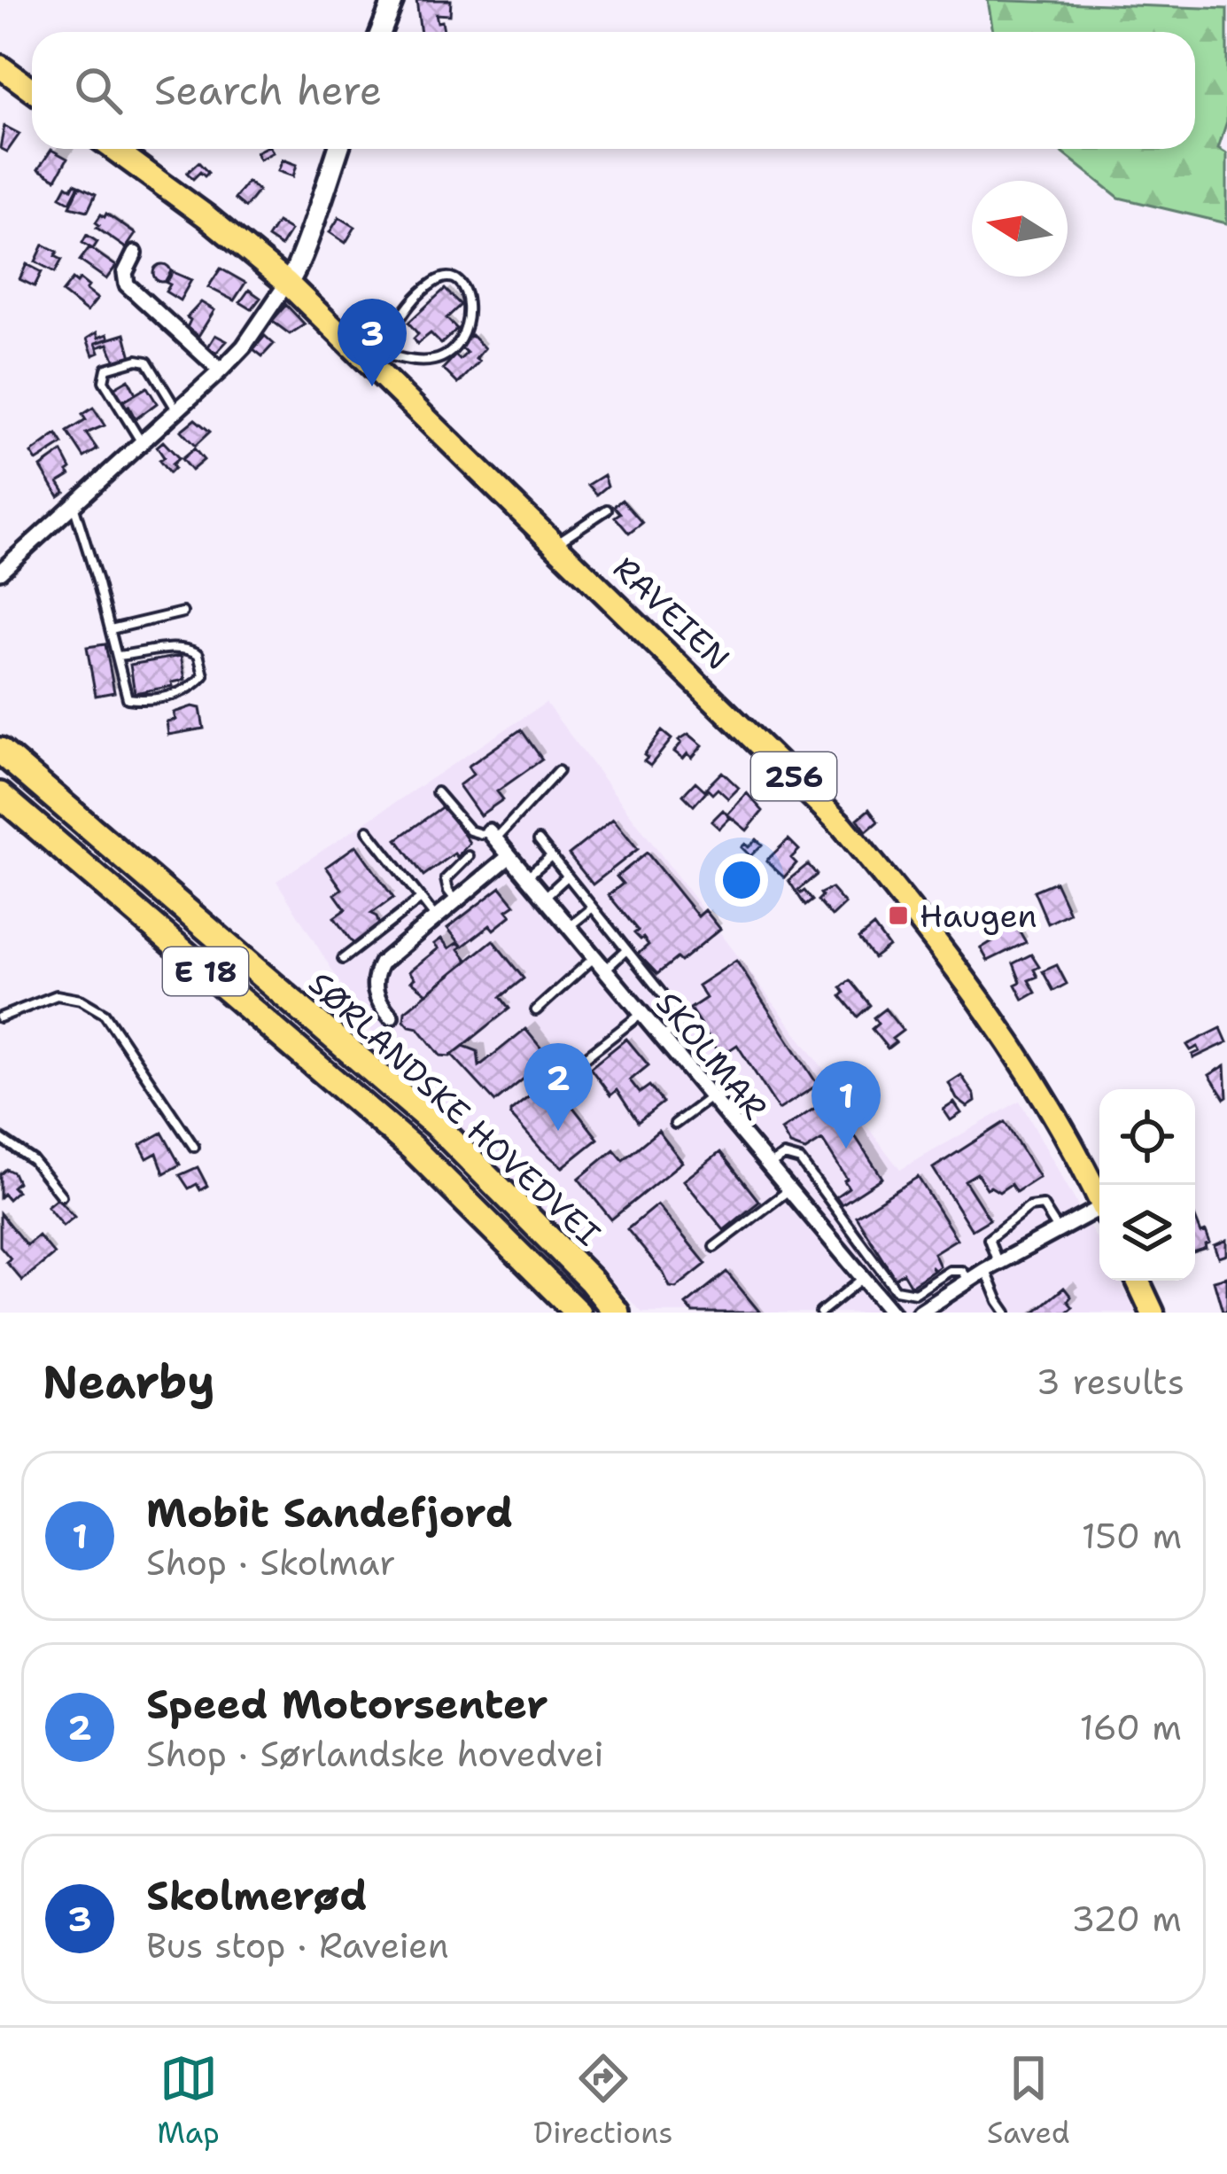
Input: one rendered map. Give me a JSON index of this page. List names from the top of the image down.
{
  "streets": {
    "highway": ["E 18", "SØRLANDSKE HOVEDVEI"],
    "main road": ["RAVEIEN", "256"],
    "street": ["SKOLMAR"]
  },
  "places": {
    "transit": ["Haugen"]
  },
  "north": "left",
  "page": {
    "search": "Search here",
    "pins": ["3", "2", "1"],
    "heading": ["Nearby", "3 results"],
    "list": [
      {
        "mark": "1",
        "name": "Mobit Sandefjord",
        "note": "Shop · Skolmar",
        "value": "150 m"
      },
      {
        "mark": "2",
        "name": "Speed Motorsenter",
        "note": "Shop · Sørlandske hovedvei",
        "value": "160 m"
      },
      {
        "mark": "3",
        "name": "Skolmerød",
        "note": "Bus stop · Raveien",
        "value": "320 m"
      }
    ],
    "nav": ["Map", "Directions", "Saved"]
  }
}
